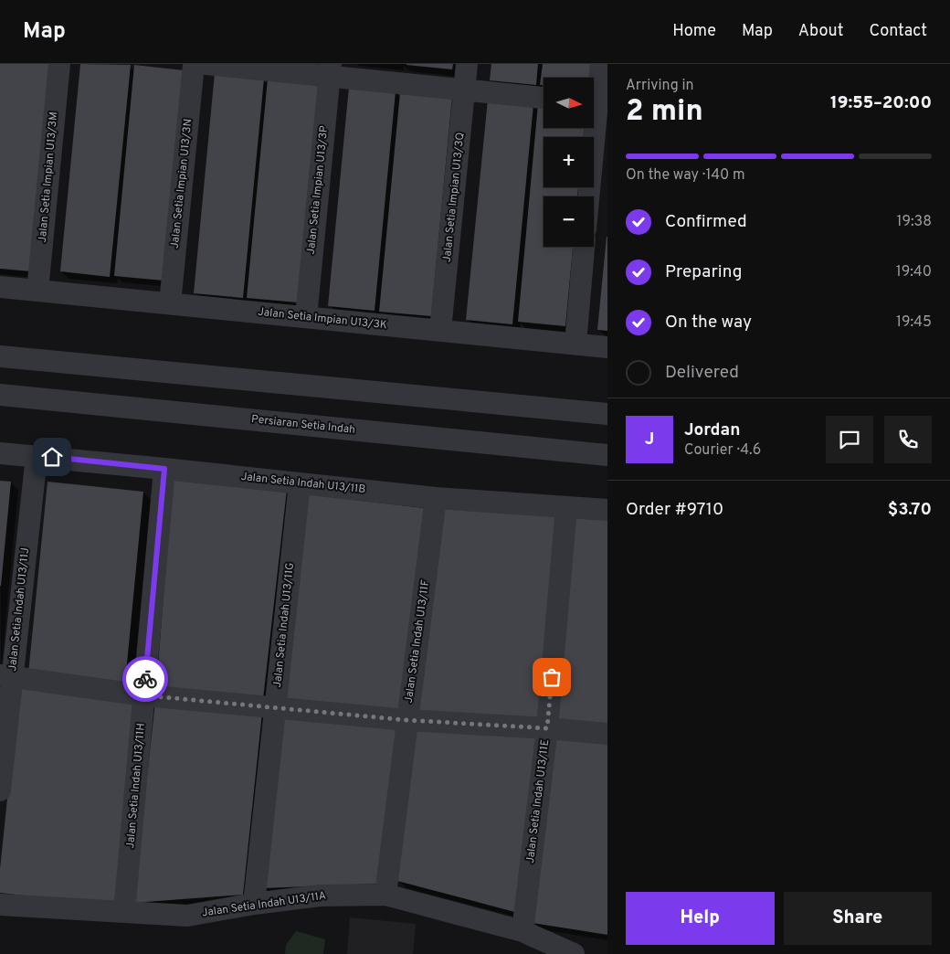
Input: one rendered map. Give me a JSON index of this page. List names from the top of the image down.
{
  "streets": {
    "street": [
      "Jalan Setia Impian U13/3M",
      "Jalan Setia Impian U13/3N",
      "Jalan Setia Impian U13/3P",
      "Jalan Setia Impian U13/3Q",
      "Jalan Setia Impian U13/3K",
      "Persiaran Setia Indah",
      "Jalan Setia Indah U13/11B",
      "Jalan Setia Indah U13/11J",
      "Jalan Setia Indah U13/11G",
      "Jalan Setia Indah U13/11F",
      "Jalan Setia Indah U13/11H",
      "Jalan Setia Indah U13/11E",
      "Jalan Setia Indah U13/11A"
    ]
  },
  "crossings": [
    ["Jalan Setia Impian U13/3M", "Jalan Setia Impian U13/3K"],
    ["Jalan Setia Impian U13/3N", "Jalan Setia Impian U13/3K"],
    ["Jalan Setia Impian U13/3P", "Jalan Setia Impian U13/3K"],
    ["Jalan Setia Impian U13/3Q", "Jalan Setia Impian U13/3K"],
    ["Jalan Setia Indah U13/11B", "Jalan Setia Indah U13/11J"],
    ["Jalan Setia Indah U13/11B", "Jalan Setia Indah U13/11G"],
    ["Jalan Setia Indah U13/11B", "Jalan Setia Indah U13/11F"],
    ["Jalan Setia Indah U13/11B", "Jalan Setia Indah U13/11H"],
    ["Jalan Setia Indah U13/11B", "Jalan Setia Indah U13/11E"],
    ["Jalan Setia Indah U13/11G", "Jalan Setia Indah U13/11A"],
    ["Jalan Setia Indah U13/11F", "Jalan Setia Indah U13/11A"],
    ["Jalan Setia Indah U13/11H", "Jalan Setia Indah U13/11A"],
    ["Jalan Setia Indah U13/11E", "Jalan Setia Indah U13/11A"]
  ],
  "north": "right",
  "page": {
    "header": "Map",
    "nav": [
      "Home",
      "Map",
      "About",
      "Contact"
    ],
    "heading": ["2 min", "Arriving in", "19:55–20:00"],
    "panel": [
      "Jordan",
      "Courier · 4.6",
      "Order #9710",
      "$3.70"
    ],
    "map_buttons": ["+", "−"],
    "bar": "On the way · 140 m",
    "list": [
      ["Confirmed", "19:38"],
      ["Preparing", "19:40"],
      ["On the way", "19:45"],
      "Delivered"
    ],
    "round": "J",
    "buttons": ["Help", "Share"]
  }
}
